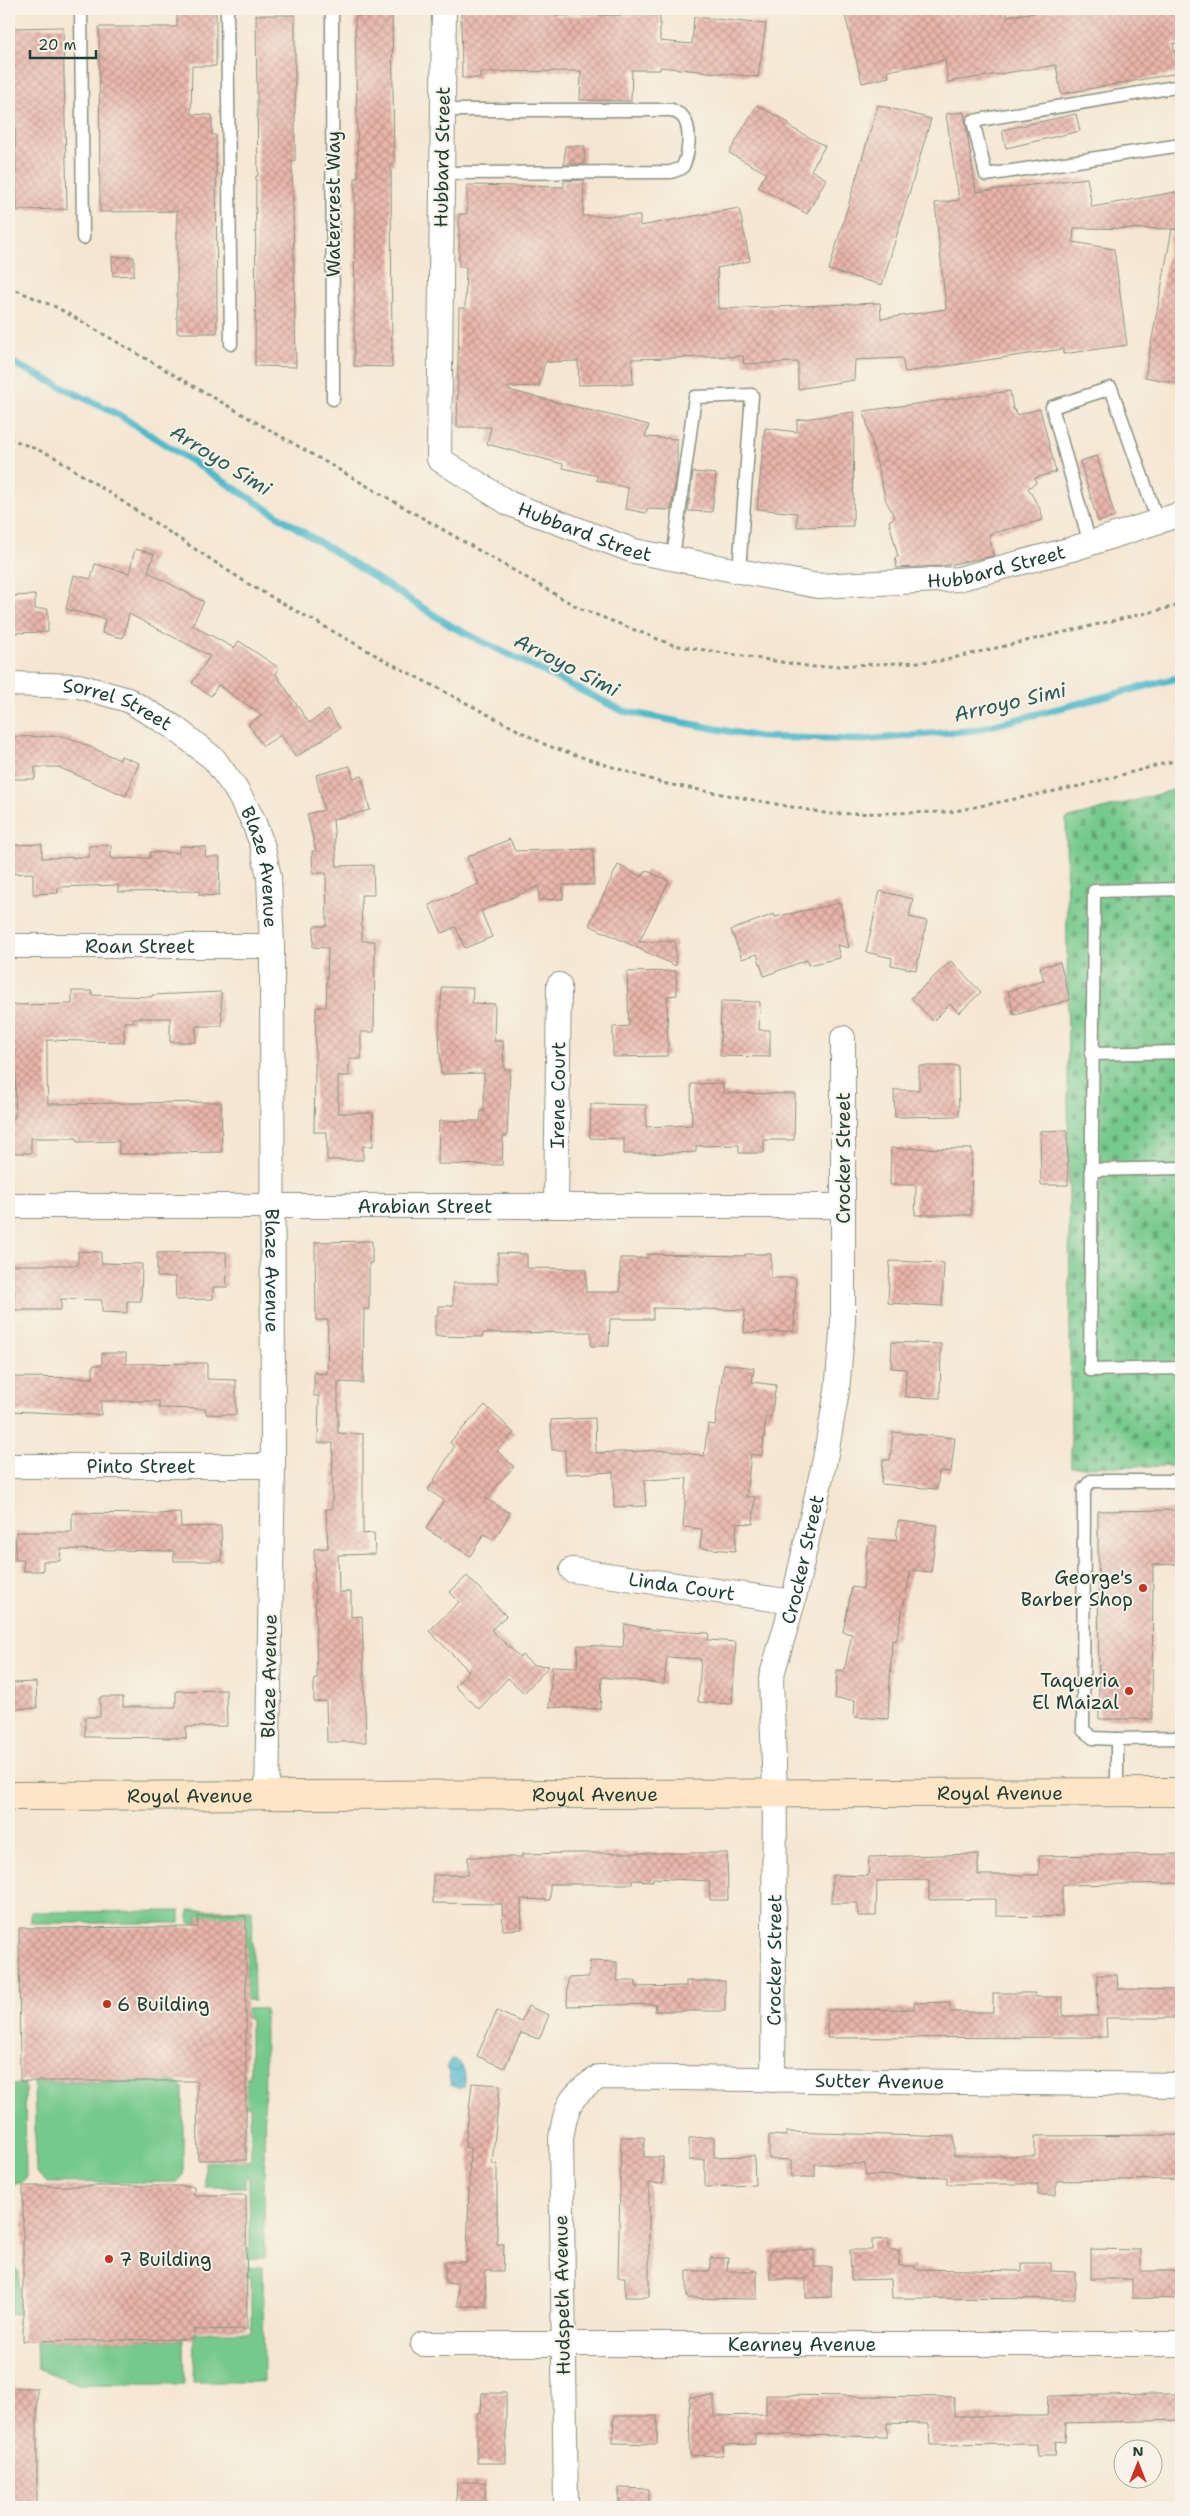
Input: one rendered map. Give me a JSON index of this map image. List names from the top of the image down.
{
  "streets": {
    "main road": ["Royal Avenue"],
    "street": [
      "Hubbard Street",
      "Sorrel Street",
      "Blaze Avenue",
      "Roan Street",
      "Irene Court",
      "Crocker Street",
      "Arabian Street",
      "Pinto Street",
      "Linda Court",
      "Sutter Avenue",
      "Hudspeth Avenue",
      "Kearney Avenue"
    ],
    "lane": ["Watercrest Way"]
  },
  "crossings": [
    ["Sorrel Street", "Blaze Avenue"],
    ["Blaze Avenue", "Roan Street"],
    ["Blaze Avenue", "Arabian Street"],
    ["Blaze Avenue", "Pinto Street"],
    ["Blaze Avenue", "Royal Avenue"],
    ["Irene Court", "Arabian Street"],
    ["Crocker Street", "Arabian Street"],
    ["Crocker Street", "Linda Court"],
    ["Crocker Street", "Royal Avenue"],
    ["Crocker Street", "Sutter Avenue"],
    ["Sutter Avenue", "Hudspeth Avenue"],
    ["Hudspeth Avenue", "Kearney Avenue"]
  ],
  "water": ["Arroyo Simi"],
  "places": [
    "George's Barber Shop",
    "Taqueria El Maizal",
    "6 Building",
    "7 Building"
  ],
  "scale_bar": "20 m",
  "north": "top"
}
